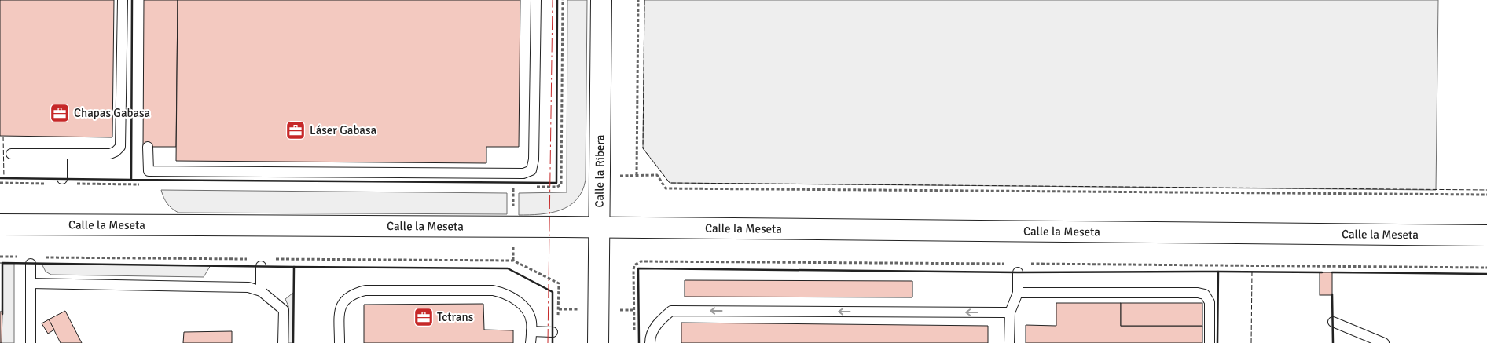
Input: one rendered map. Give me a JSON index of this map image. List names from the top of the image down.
{
  "streets": {
    "street": ["Calle la Ribera", "Calle la Meseta"]
  },
  "crossings": [
    ["Calle la Ribera", "Calle la Meseta"]
  ],
  "places": {
    "office": ["Chapas Gabasa", "Láser Gabasa", "Tctrans"]
  }
}
